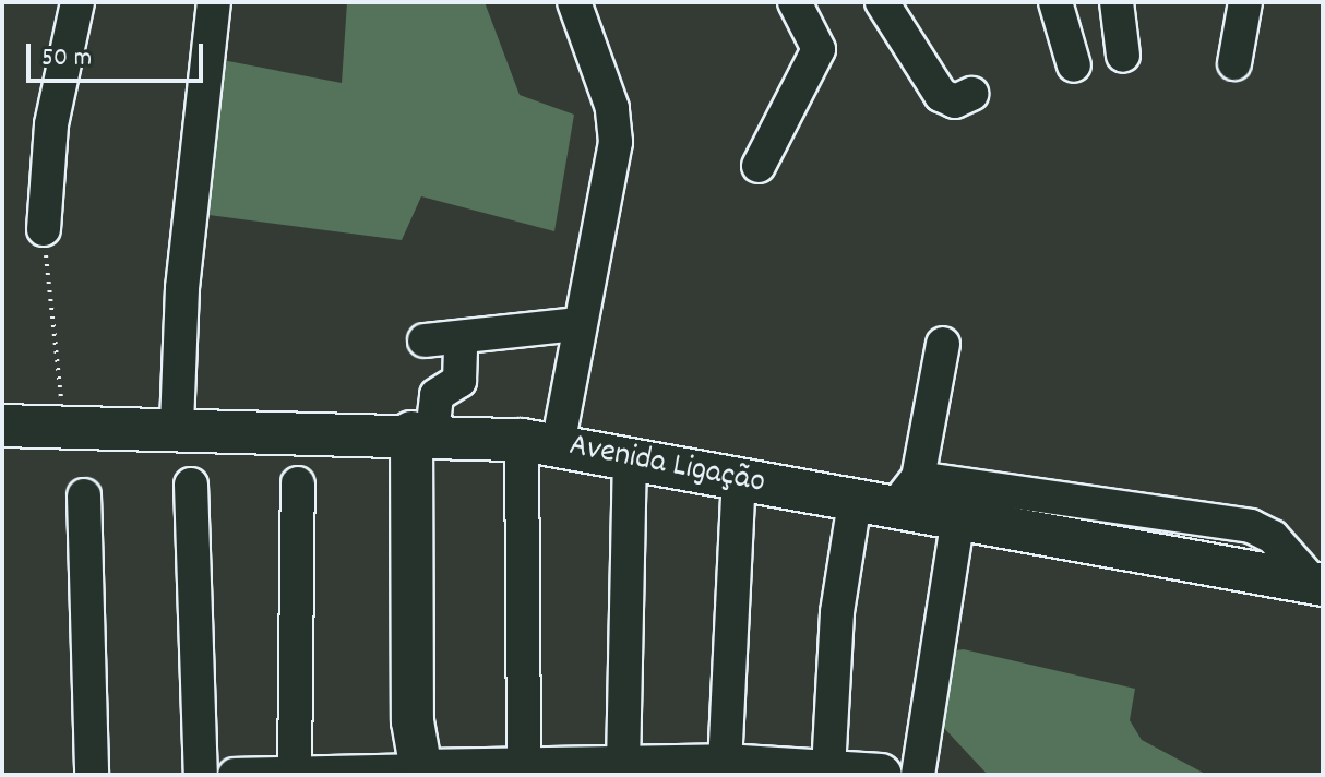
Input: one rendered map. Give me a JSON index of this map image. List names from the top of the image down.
{
  "streets": {
    "main road": ["Avenida Ligação"]
  },
  "scale_bar": "50 m"
}
